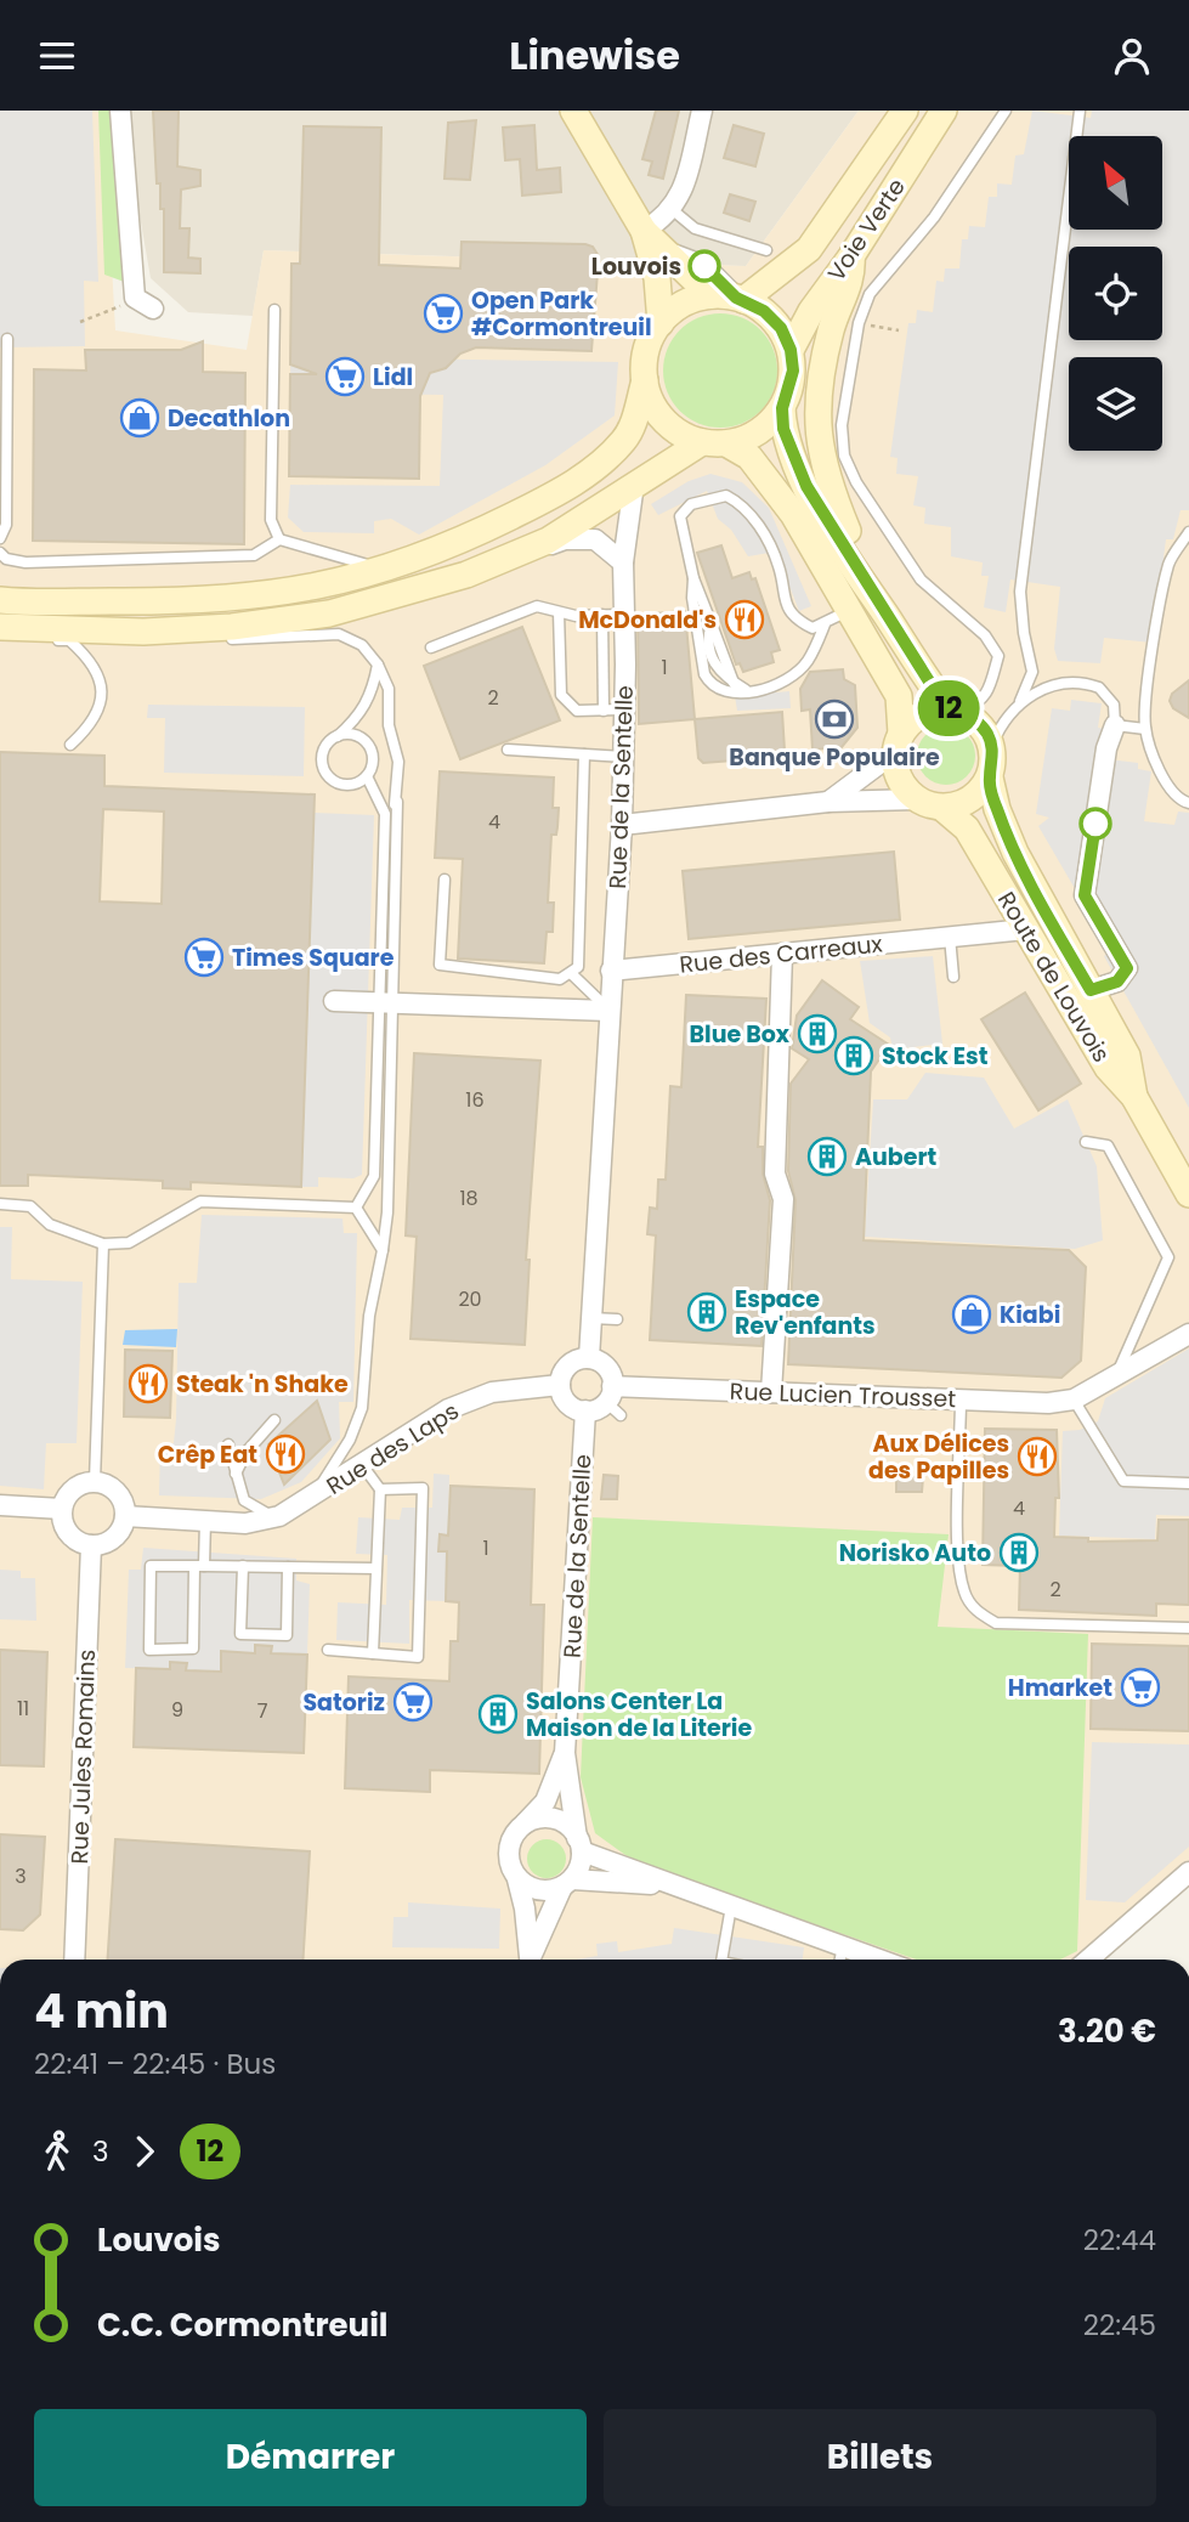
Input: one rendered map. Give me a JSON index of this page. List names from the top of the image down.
{
  "streets": {
    "main road": ["Voie Verte", "Route de Louvois"],
    "street": [
      "Rue de la Sentelle",
      "Rue des Carreaux",
      "Rue Lucien Trousset",
      "Rue des Laps",
      "Rue Jules Romains"
    ]
  },
  "crossings": [
    ["Rue de la Sentelle", "Rue des Carreaux"],
    ["Rue de la Sentelle", "Rue Lucien Trousset"],
    ["Rue de la Sentelle", "Rue des Laps"],
    ["Rue des Carreaux", "Route de Louvois"],
    ["Rue Lucien Trousset", "Rue des Laps"],
    ["Rue des Laps", "Rue Jules Romains"]
  ],
  "places": {
    "other": ["Louvois"],
    "supermarket": [
      "Open Park #Cormontreuil",
      "Lidl",
      "Times Square",
      "Hmarket",
      "Satoriz"
    ],
    "shop": ["Decathlon", "Kiabi"],
    "restaurant": [
      "McDonald's",
      "Steak 'n Shake",
      "Crêp Eat",
      "Aux Délices des Papilles"
    ],
    "bank": ["Banque Populaire"],
    "building": [
      "Blue Box",
      "Stock Est",
      "Aubert",
      "Espace Rev'enfants",
      "Norisko Auto",
      "Salons Center La Maison de la Literie"
    ]
  },
  "lines": ["bus line 12"],
  "house_numbers": [
    "1",
    "2",
    "4",
    "16",
    "18",
    "20",
    "4",
    "1",
    "2",
    "11",
    "9",
    "7",
    "3"
  ],
  "north": "top left",
  "page": {
    "header": "Linewise",
    "on_map": "12",
    "heading": ["4 min", "22:41 – 22:45 · Bus", "3.20 €"],
    "legs": ["3", "12"],
    "list": [
      {
        "name": "Louvois",
        "value": "22:44"
      },
      {
        "name": "C.C. Cormontreuil",
        "value": "22:45"
      }
    ],
    "buttons": ["Démarrer", "Billets"]
  }
}
